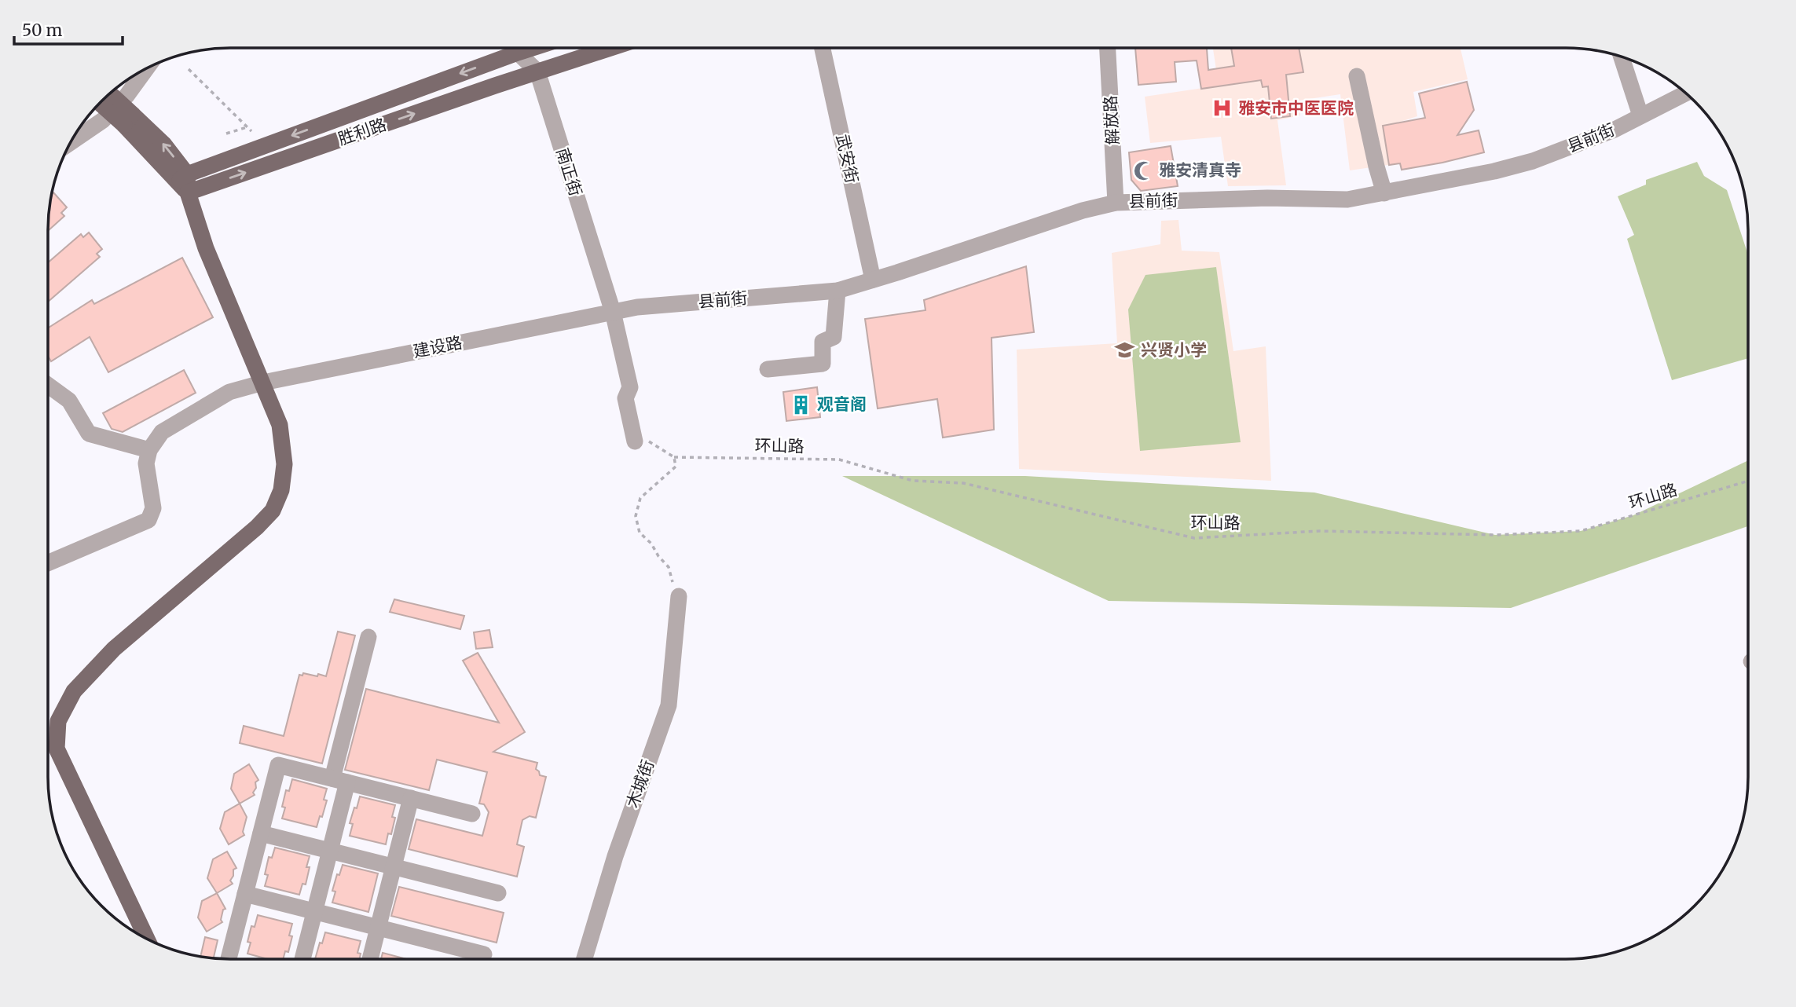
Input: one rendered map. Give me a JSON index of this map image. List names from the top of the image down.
{
  "streets": {
    "main road": ["胜利路"],
    "street": [
      "解放路",
      "县前街",
      "武安街",
      "南正街",
      "建设路",
      "木城街"
    ],
    "path": ["环山路"]
  },
  "crossings": [
    ["解放路", "县前街"],
    ["胜利路", "南正街"],
    ["县前街", "武安街"],
    ["县前街", "南正街"],
    ["县前街", "建设路"],
    ["南正街", "建设路"]
  ],
  "places": {
    "hospital": ["雅安市中医医院"],
    "mosque": ["雅安清真寺"],
    "school or university": ["兴贤小学"],
    "building": ["观音阁"]
  },
  "scale_bar": "50 m"
}
